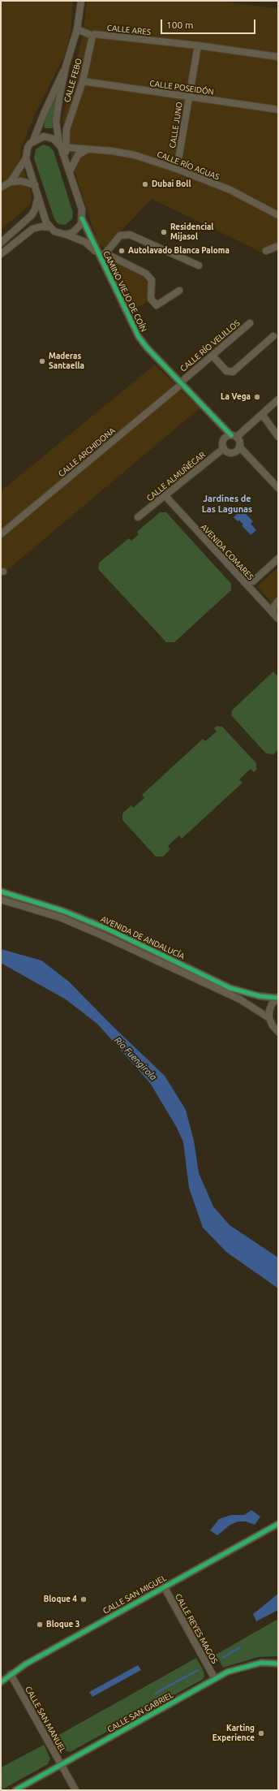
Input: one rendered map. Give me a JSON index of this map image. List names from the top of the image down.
{
  "streets": {
    "street": [
      "CALLE ARES",
      "CALLE FEBO",
      "CALLE POSEIDÓN",
      "CALLE JUNO",
      "CALLE RÍO AGUAS",
      "CAMINO VIEJO DE COÍN",
      "CALLE RÍO VELILLOS",
      "CALLE ARCHIDONA",
      "CALLE ALMUÑÉCAR",
      "AVENIDA COMARES",
      "AVENIDA DE ANDALUCÍA",
      "CALLE SAN MIGUEL",
      "CALLE REYES MAGOS",
      "CALLE SAN GABRIEL",
      "CALLE SAN MANUEL"
    ]
  },
  "crossings": [
    ["CALLE ARES", "CALLE FEBO"],
    ["CALLE ARES", "CALLE JUNO"],
    ["CALLE FEBO", "CALLE POSEIDÓN"],
    ["CALLE FEBO", "CALLE RÍO AGUAS"],
    ["CALLE FEBO", "CAMINO VIEJO DE COÍN"],
    ["CALLE POSEIDÓN", "CALLE JUNO"],
    ["CALLE JUNO", "CALLE RÍO AGUAS"],
    ["CAMINO VIEJO DE COÍN", "CALLE RÍO VELILLOS"],
    ["CAMINO VIEJO DE COÍN", "CALLE ARCHIDONA"],
    ["CAMINO VIEJO DE COÍN", "CALLE ALMUÑÉCAR"],
    ["CALLE RÍO VELILLOS", "CALLE ARCHIDONA"],
    ["CALLE ALMUÑÉCAR", "AVENIDA COMARES"],
    ["CALLE SAN MIGUEL", "CALLE REYES MAGOS"],
    ["CALLE SAN MIGUEL", "CALLE SAN MANUEL"],
    ["CALLE REYES MAGOS", "CALLE SAN GABRIEL"],
    ["CALLE SAN GABRIEL", "CALLE SAN MANUEL"]
  ],
  "districts": ["Jardines de Las Lagunas"],
  "water": ["Rio Fuengirola"],
  "places": [
    "Dubai Boll",
    "Residencial Mijasol",
    "Autolavado Blanca Paloma",
    "Maderas Santaella",
    "La Vega",
    "Bloque 4",
    "Bloque 3",
    "Karting Experience"
  ],
  "scale_bar": "100 m"
}
